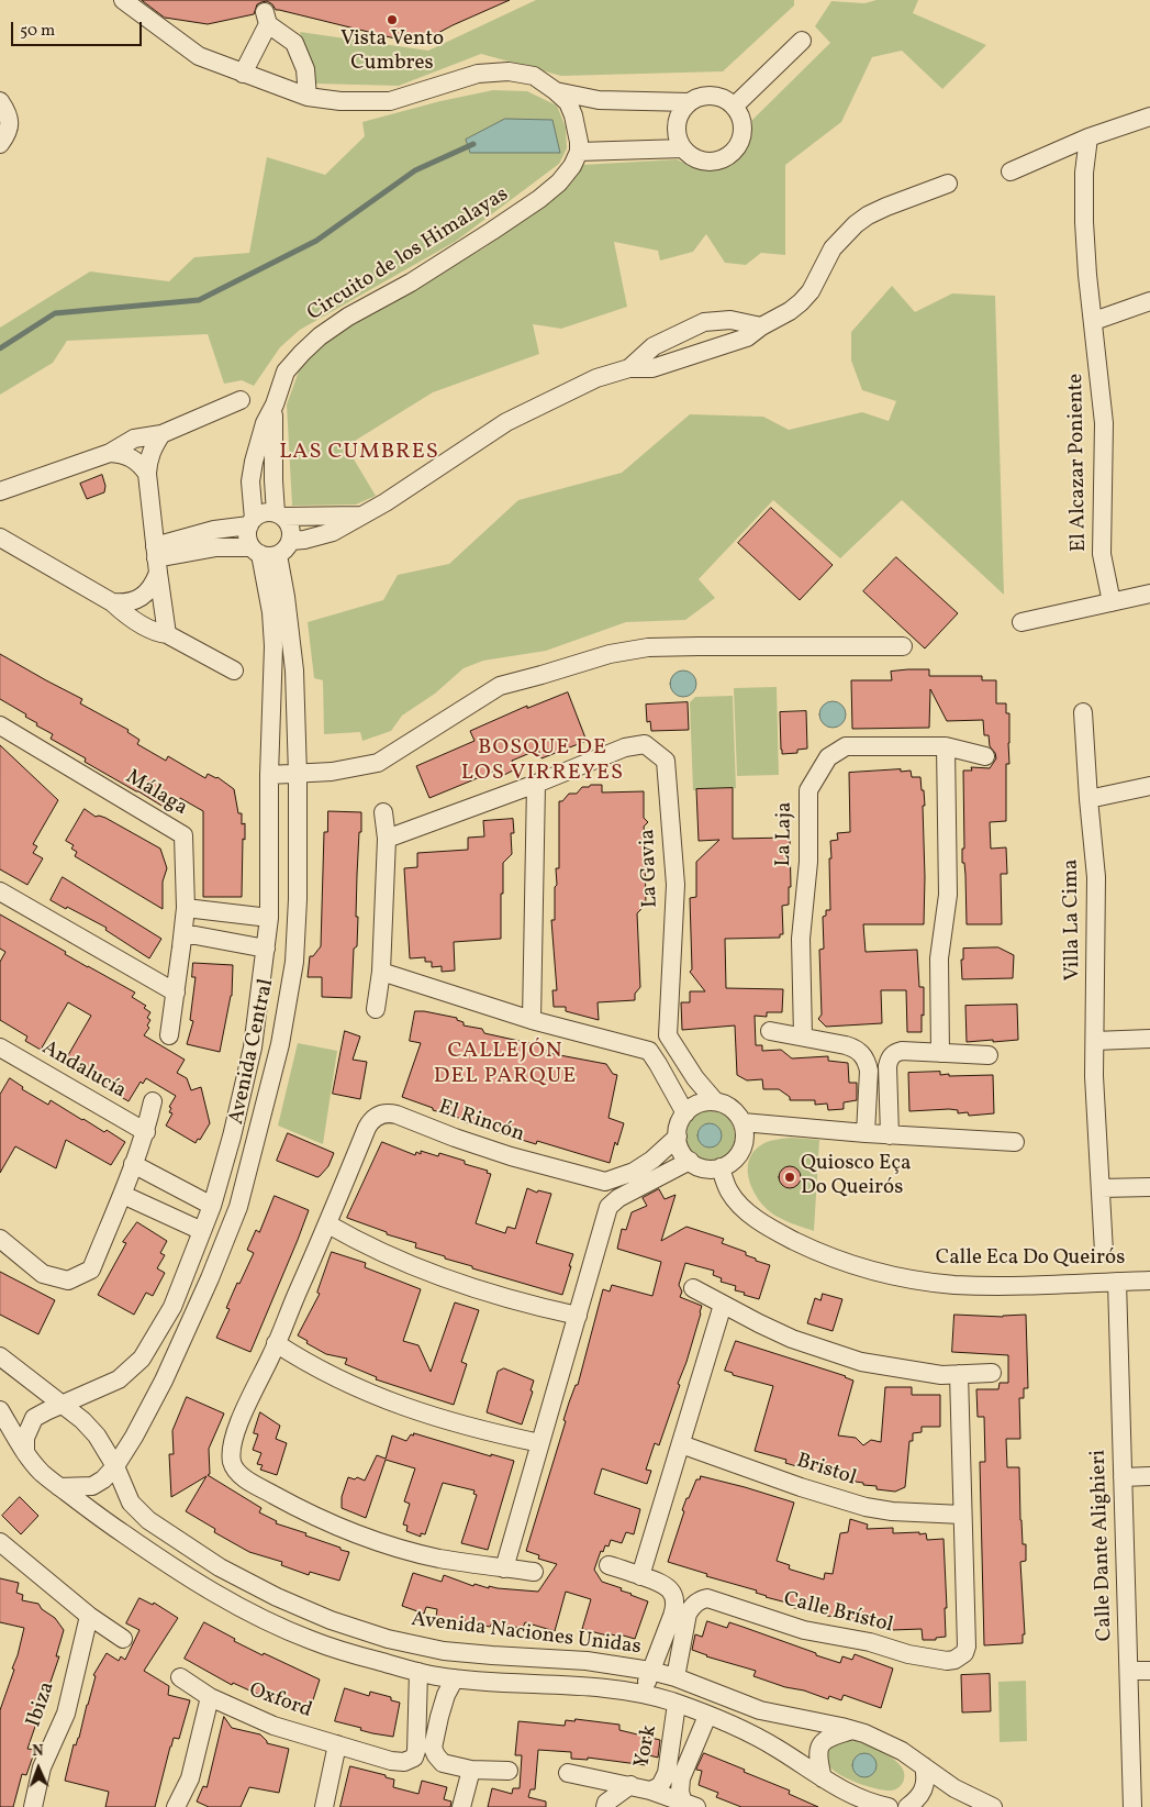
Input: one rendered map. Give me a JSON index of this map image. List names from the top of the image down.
{
  "streets": {
    "street": [
      "Circuito de los Himalayas",
      "El Alcazar Poniente",
      "Málaga",
      "La Laja",
      "La Gavia",
      "Villa La Cima",
      "Avenida Central",
      "Andalucía",
      "El Rincón",
      "Calle Eca Do Queirós",
      "Bristol",
      "Calle Dante Alighieri",
      "Calle Brístol",
      "Avenida Naciones Unidas",
      "Oxford",
      "Ibiza",
      "York"
    ]
  },
  "crossings": [
    ["Circuito de los Himalayas", "Avenida Central"],
    ["La Gavia", "El Rincón"],
    ["La Gavia", "Calle Eca Do Queirós"],
    ["Avenida Central", "Avenida Naciones Unidas"],
    ["El Rincón", "Calle Eca Do Queirós"],
    ["Calle Eca Do Queirós", "Calle Dante Alighieri"],
    ["Bristol", "Calle Brístol"],
    ["Calle Brístol", "Avenida Naciones Unidas"]
  ],
  "districts": ["LAS CUMBRES", "BOSQUE DE LOS VIRREYES", "CALLEJÓN DEL PARQUE"],
  "places": ["Vista Vento Cumbres", "Quiosco Eça Do Queirós"],
  "scale_bar": "50 m",
  "north": "top"
}
